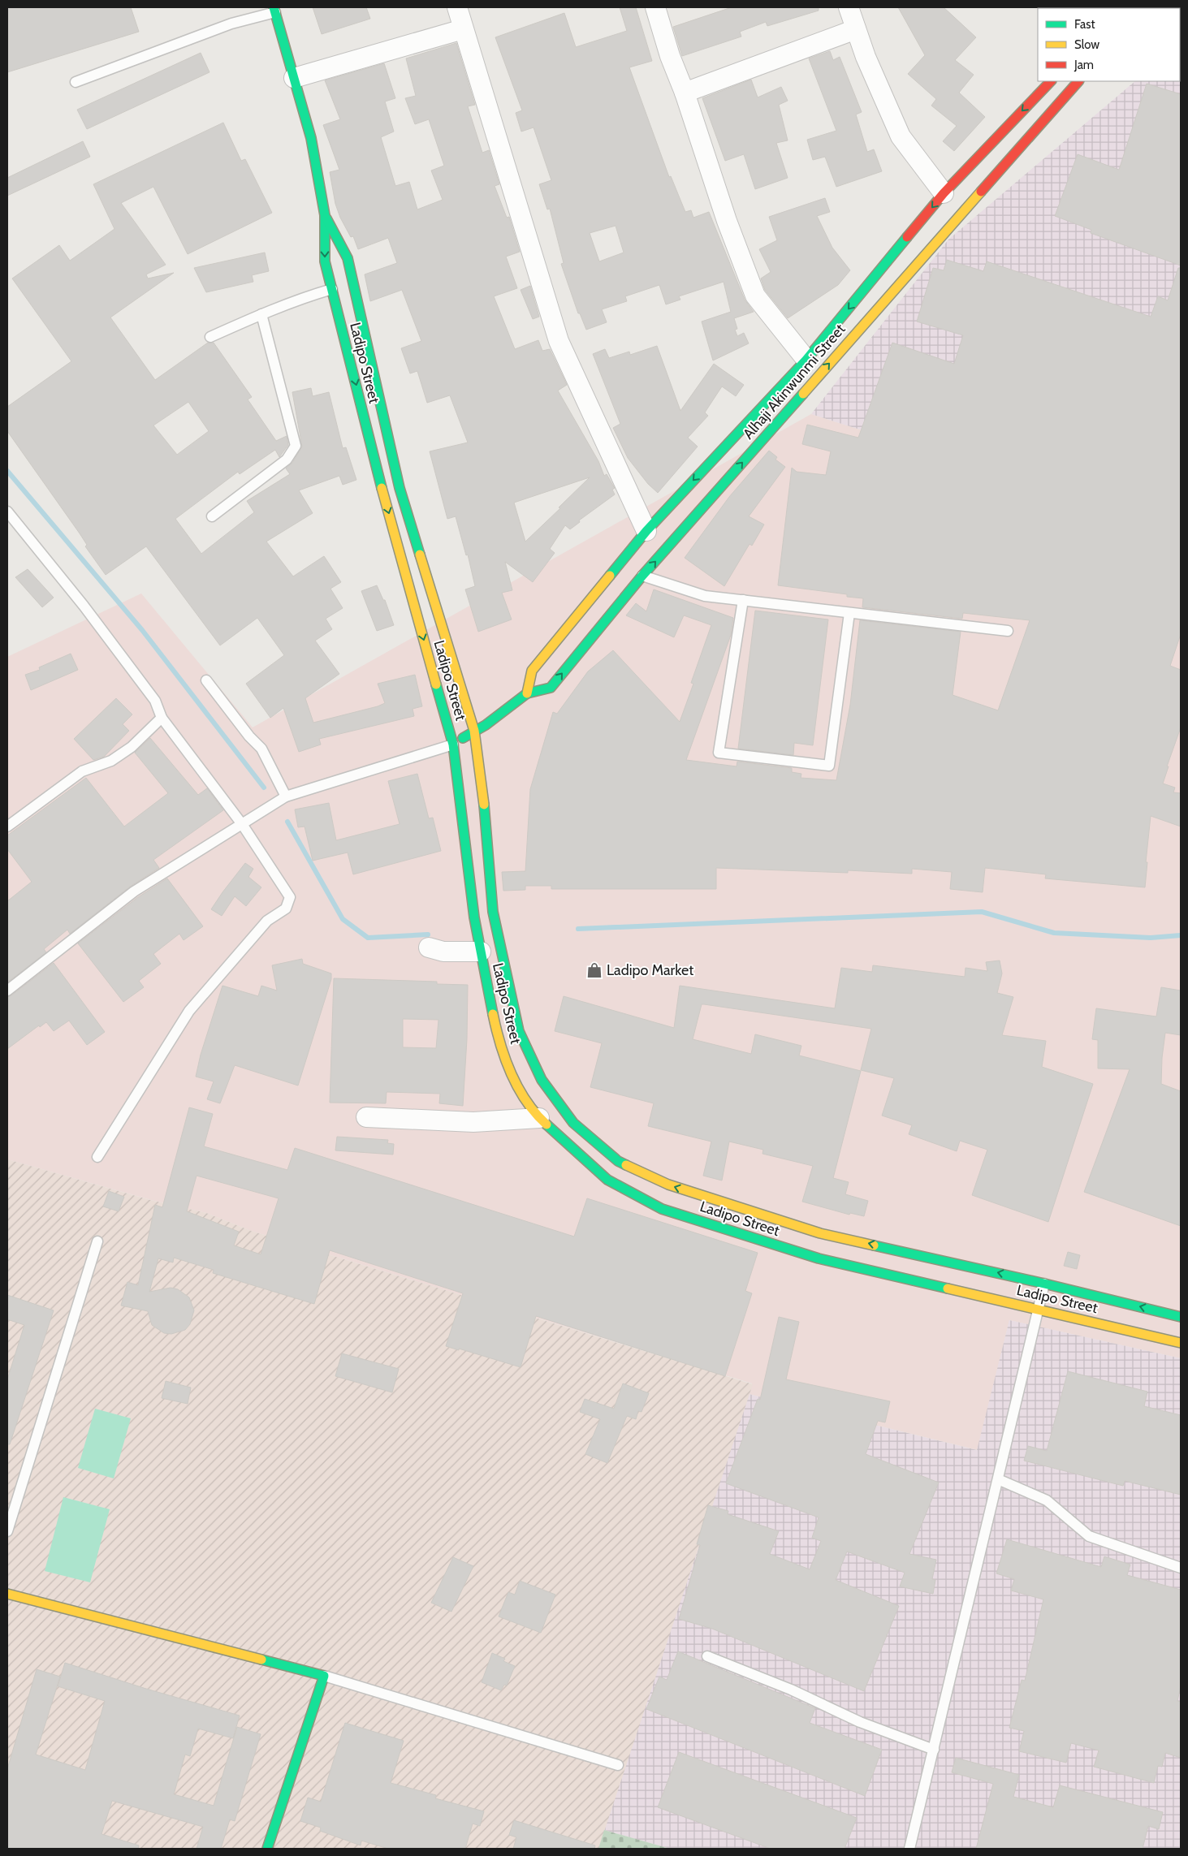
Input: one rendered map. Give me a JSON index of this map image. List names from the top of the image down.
{
  "streets": {
    "main road": ["Ladipo Street", "Alhaji Akinwunmi Street"]
  },
  "crossings": [
    ["Ladipo Street", "Alhaji Akinwunmi Street"]
  ],
  "places": {
    "shop": ["Ladipo Market"]
  },
  "legend": ["Fast", "Slow", "Jam"]
}
